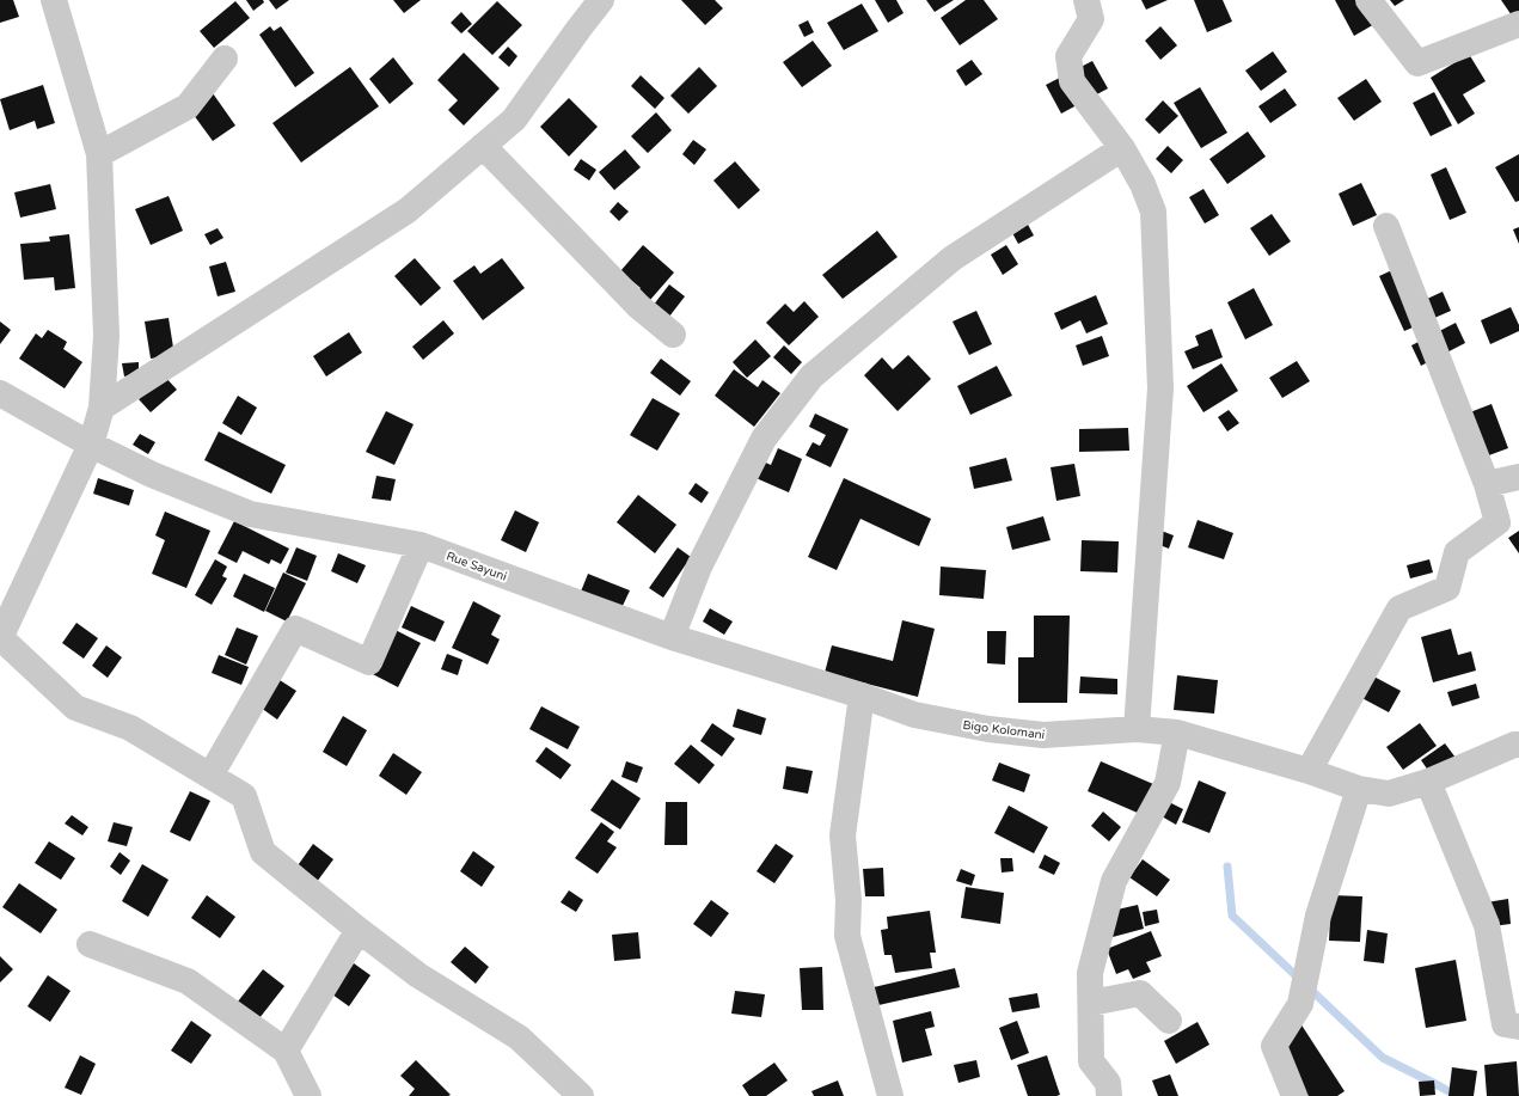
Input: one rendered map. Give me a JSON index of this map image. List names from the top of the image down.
{
  "streets": {
    "street": ["Rue Sayuni", "Bigo Kolomani"]
  },
  "crossings": [
    ["Rue Sayuni", "Bigo Kolomani"]
  ]
}
